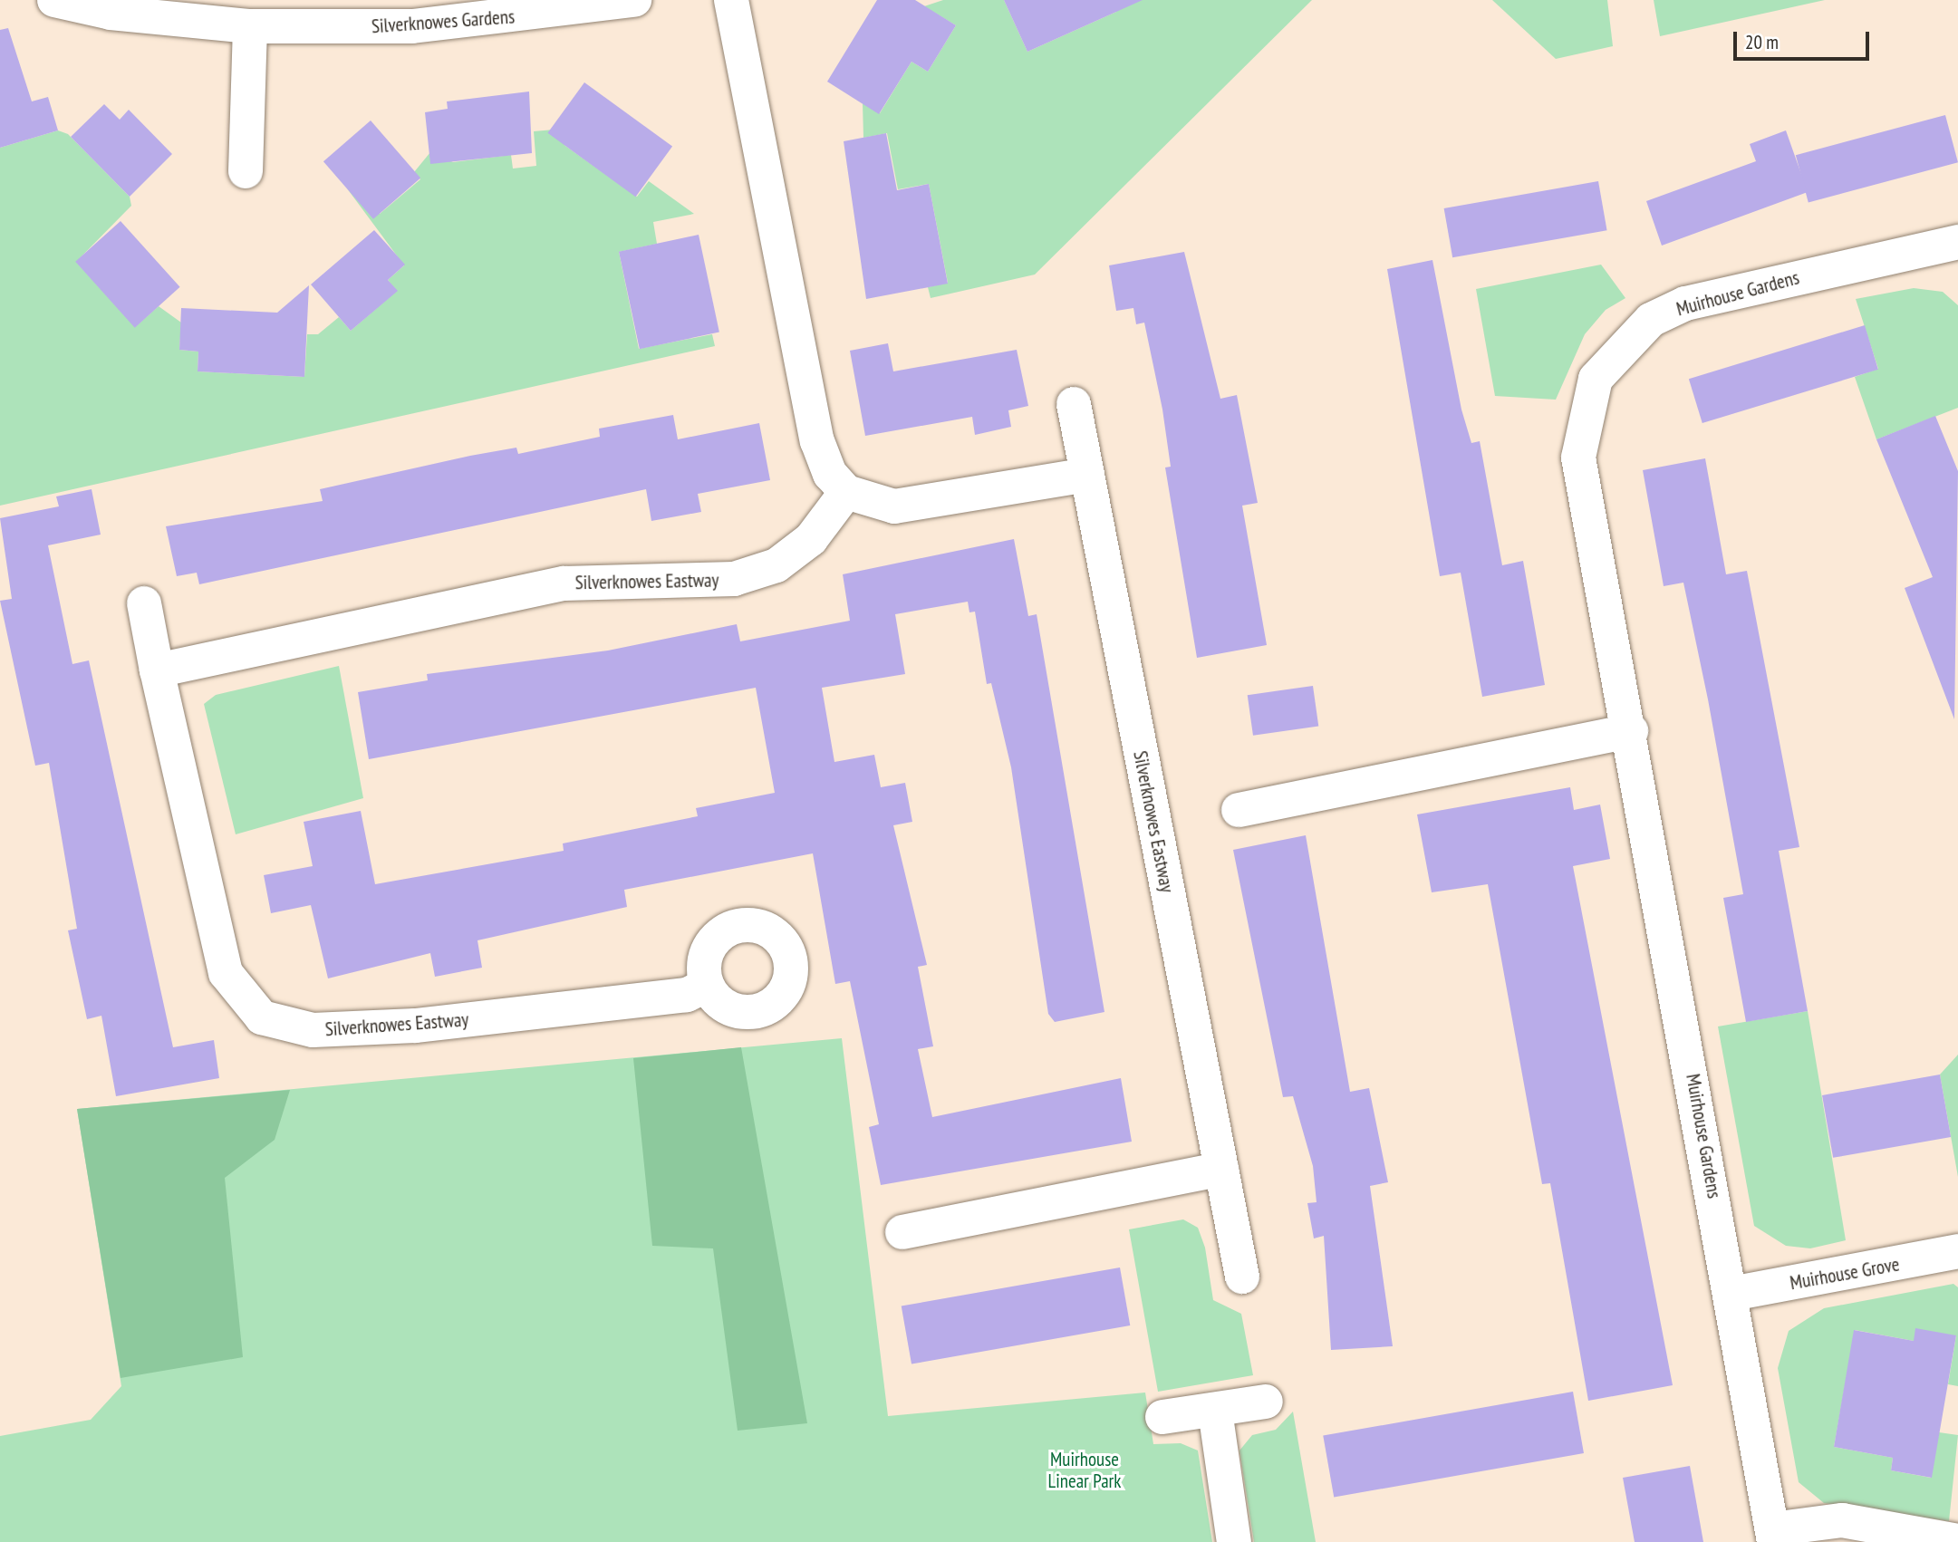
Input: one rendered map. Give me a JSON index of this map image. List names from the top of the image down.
{
  "streets": {
    "street": [
      "Silverknowes Gardens",
      "Muirhouse Gardens",
      "Silverknowes Eastway",
      "Muirhouse Grove"
    ]
  },
  "crossings": [
    ["Muirhouse Gardens", "Muirhouse Grove"]
  ],
  "parks": ["Muirhouse Linear Park"],
  "scale_bar": "20 m"
}
